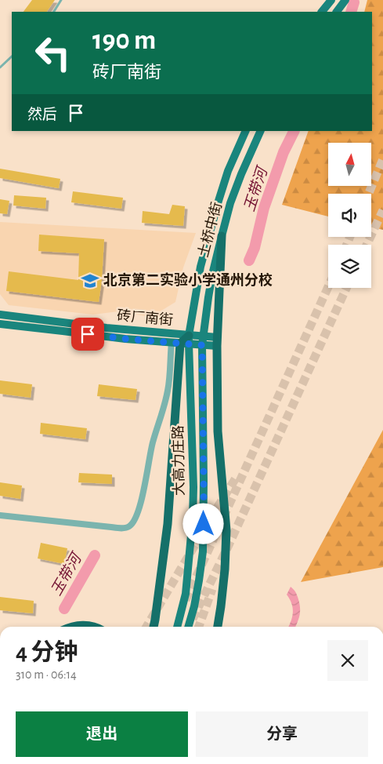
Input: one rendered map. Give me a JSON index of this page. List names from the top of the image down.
{
  "streets": {
    "main road": ["土桥中街", "砖厂南街", "大高力庄路"]
  },
  "crossings": [
    ["土桥中街", "砖厂南街"],
    ["土桥中街", "大高力庄路"],
    ["砖厂南街", "大高力庄路"]
  ],
  "water": ["玉带河"],
  "places": {
    "school or university": ["北京第二实验小学通州分校"]
  },
  "north": "top",
  "page": {
    "turn": ["190 m", "砖厂南街"],
    "then": "然后",
    "heading": ["4 分钟", "310 m · 06:14"],
    "buttons": ["退出", "分享"]
  }
}
